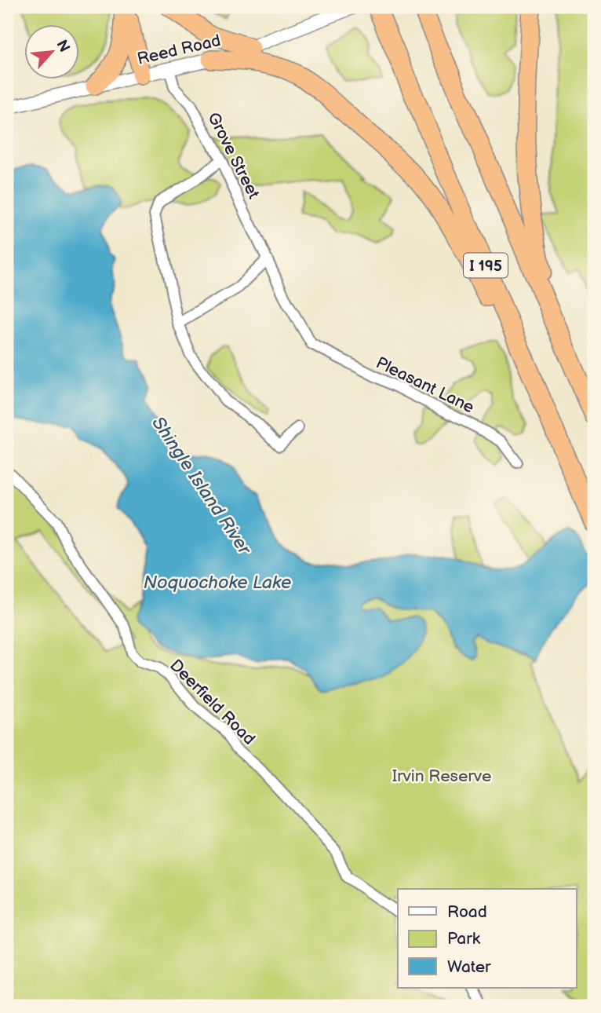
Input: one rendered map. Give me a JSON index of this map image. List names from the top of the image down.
{
  "streets": {
    "highway": ["I 195"],
    "street": [
      "Reed Road",
      "Grove Street",
      "Pleasant Lane",
      "Deerfield Road"
    ]
  },
  "crossings": [
    ["Reed Road", "Grove Street"],
    ["Grove Street", "Pleasant Lane"]
  ],
  "water": ["Shingle Island River", "Noquochoke Lake"],
  "parks": ["Irvin Reserve"],
  "legend": ["Road", "Park", "Water"],
  "north": "top right"
}
